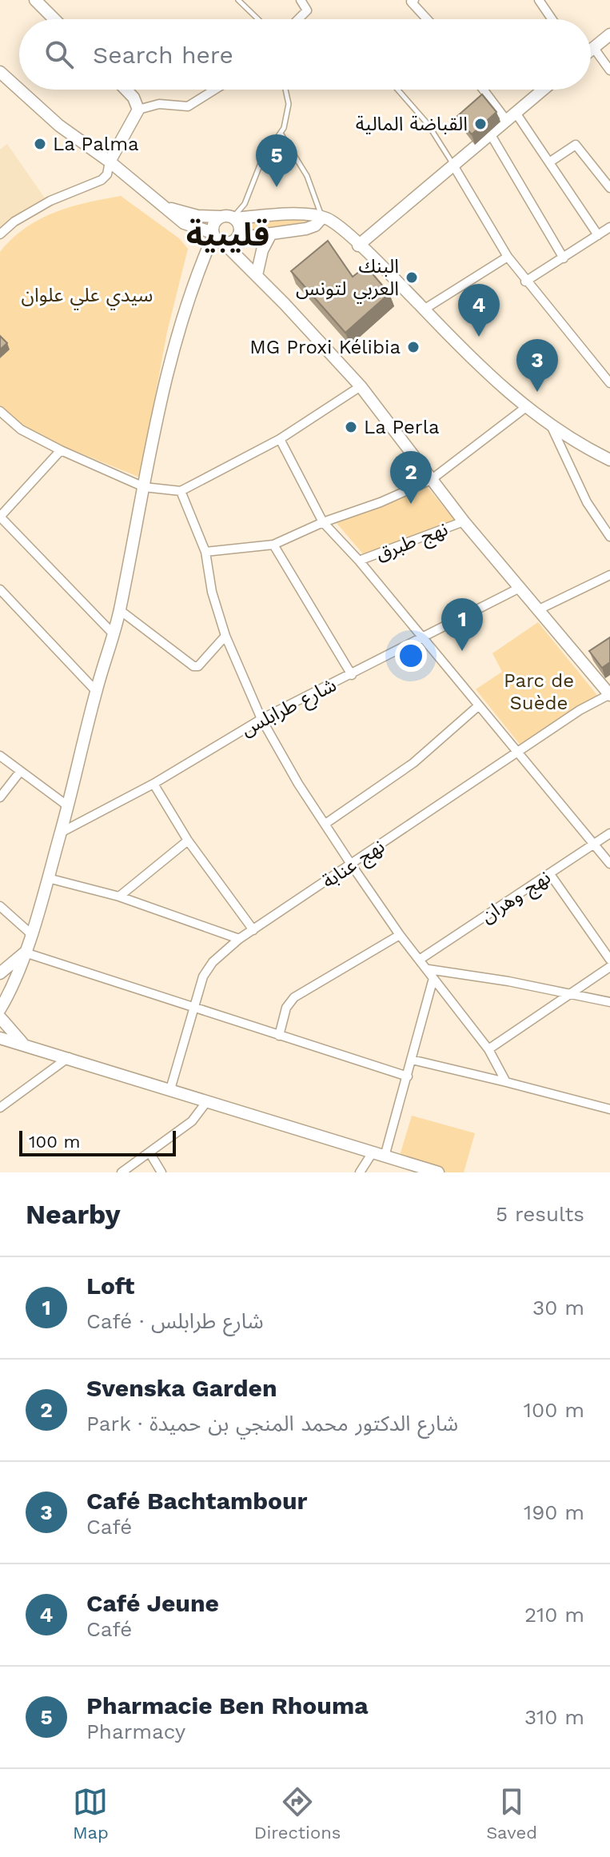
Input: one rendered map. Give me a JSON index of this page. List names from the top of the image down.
{
  "streets": {
    "street": [
      "نهج طبرق",
      "شارع طرابلس",
      "نهج عنابة",
      "نهج وهران"
    ]
  },
  "districts": ["قليبية"],
  "parks": ["سيدي علي علوان", "Parc de Suède"],
  "places": [
    "القباضة المالية",
    "La Palma",
    "البنك العربي لتونس",
    "MG Proxi Kélibia",
    "La Perla"
  ],
  "scale_bar": "100 m",
  "page": {
    "search": "Search here",
    "pins": [
      "5",
      "4",
      "3",
      "2",
      "1"
    ],
    "scale": "100 m",
    "heading": ["Nearby", "5 results"],
    "list": [
      {
        "mark": "1",
        "name": "Loft",
        "note": "Café · شارع طرابلس",
        "value": "30 m"
      },
      {
        "mark": "2",
        "name": "Svenska Garden",
        "note": "Park · شارع الدكتور محمد المنجي بن حميدة",
        "value": "100 m"
      },
      {
        "mark": "3",
        "name": "Café Bachtambour",
        "note": "Café",
        "value": "190 m"
      },
      {
        "mark": "4",
        "name": "Café Jeune",
        "note": "Café",
        "value": "210 m"
      },
      {
        "mark": "5",
        "name": "Pharmacie Ben Rhouma",
        "note": "Pharmacy",
        "value": "310 m"
      }
    ],
    "nav": ["Map", "Directions", "Saved"]
  }
}
